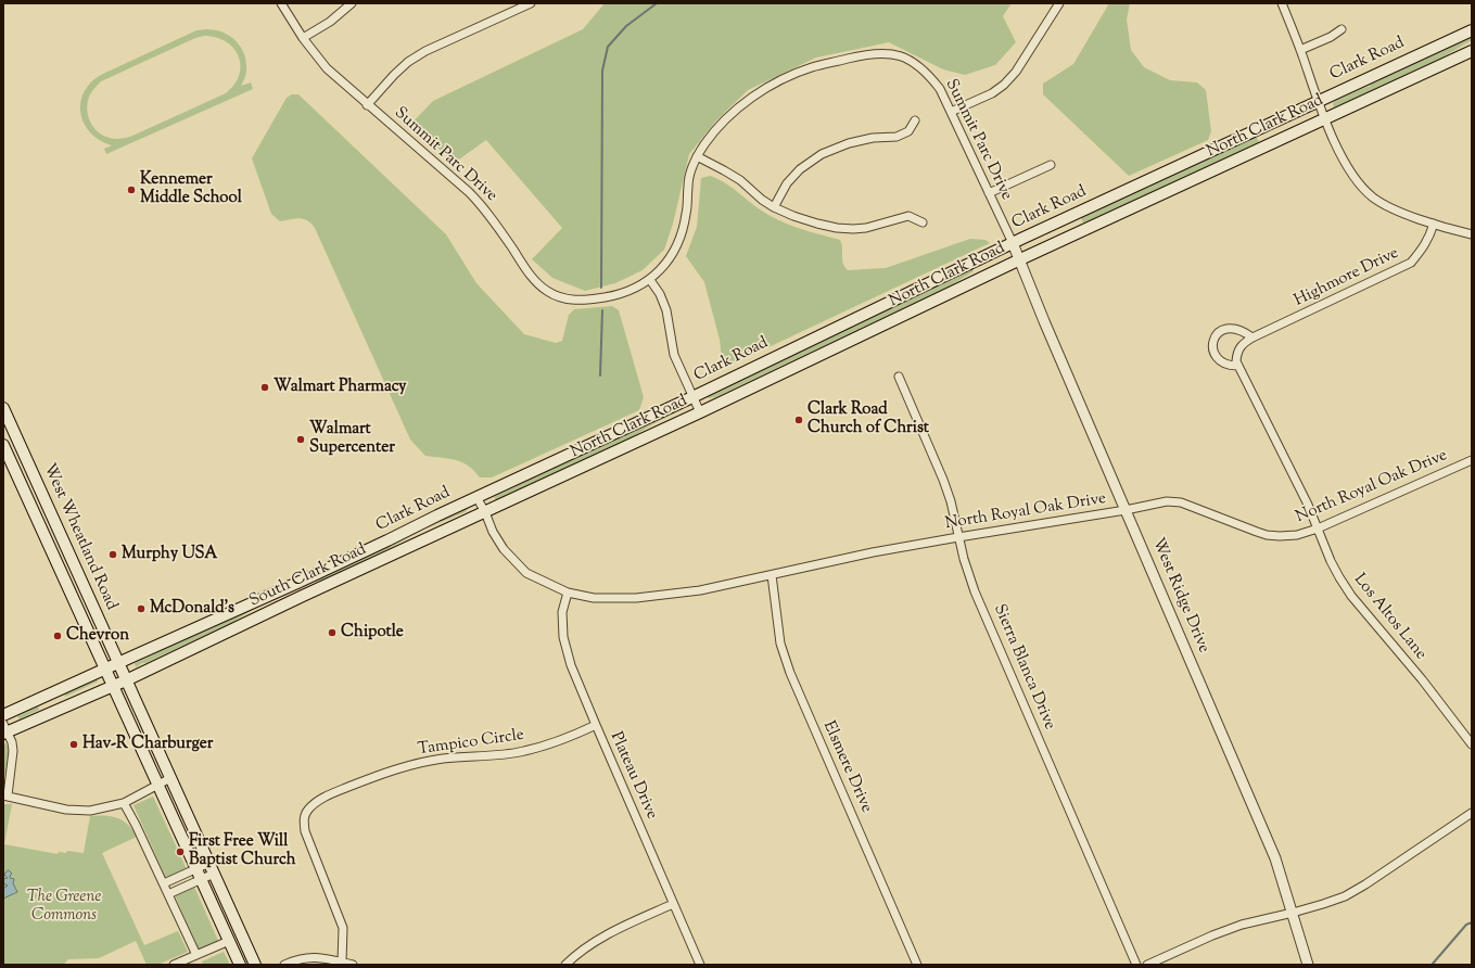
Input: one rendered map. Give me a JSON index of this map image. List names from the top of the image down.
{
  "streets": {
    "main road": [
      "Clark Road",
      "North Clark Road",
      "West Wheatland Road",
      "South Clark Road"
    ],
    "street": [
      "Summit Parc Drive",
      "Highmore Drive",
      "North Royal Oak Drive",
      "West Ridge Drive",
      "Los Altos Lane",
      "Sierra Blanca Drive",
      "Tampico Circle",
      "Elsmere Drive",
      "Plateau Drive"
    ]
  },
  "crossings": [
    ["Clark Road", "Summit Parc Drive"],
    ["Clark Road", "North Royal Oak Drive"],
    ["Clark Road", "West Wheatland Road"],
    ["Clark Road", "West Ridge Drive"],
    ["North Clark Road", "North Royal Oak Drive"],
    ["North Clark Road", "South Clark Road"],
    ["North Clark Road", "West Ridge Drive"],
    ["Summit Parc Drive", "West Ridge Drive"],
    ["North Royal Oak Drive", "South Clark Road"],
    ["North Royal Oak Drive", "West Ridge Drive"],
    ["North Royal Oak Drive", "Los Altos Lane"],
    ["North Royal Oak Drive", "Sierra Blanca Drive"],
    ["North Royal Oak Drive", "Elsmere Drive"],
    ["North Royal Oak Drive", "Plateau Drive"],
    ["West Wheatland Road", "South Clark Road"],
    ["Tampico Circle", "Plateau Drive"]
  ],
  "parks": ["The Greene Commons"],
  "places": [
    "Kennemer Middle School",
    "Walmart Pharmacy",
    "Clark Road Church of Christ",
    "Walmart Supercenter",
    "Murphy USA",
    "McDonald's",
    "Chipotle",
    "Chevron",
    "Hav-R Charburger",
    "First Free Will Baptist Church"
  ]
}
